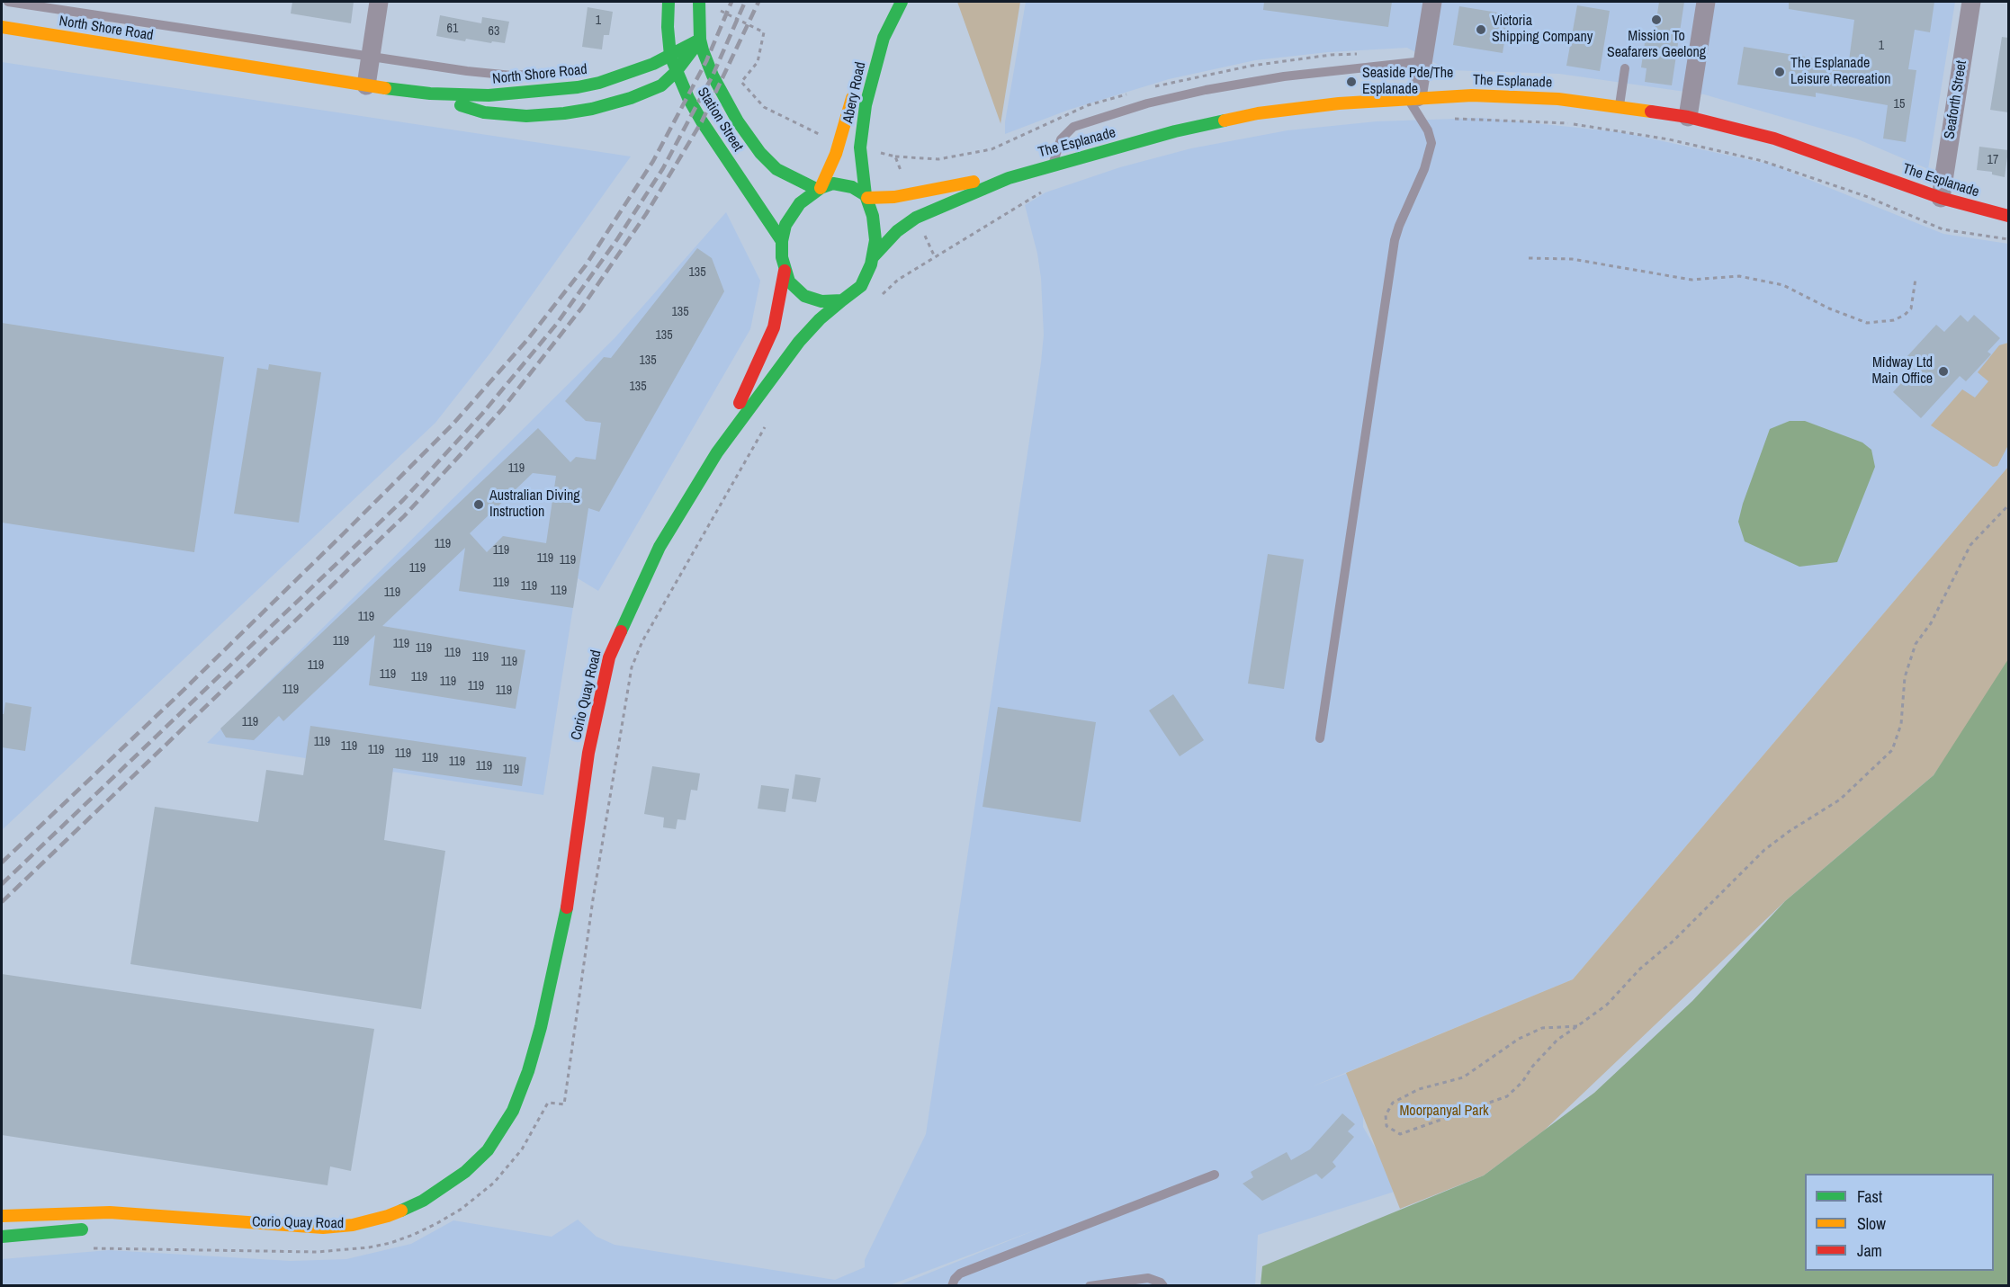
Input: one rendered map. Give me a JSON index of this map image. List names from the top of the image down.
{
  "streets": {
    "main road": [
      "North Shore Road",
      "The Esplanade",
      "Abery Road",
      "Station Street",
      "Corio Quay Road"
    ],
    "street": ["Seaforth Street"]
  },
  "crossings": [
    ["North Shore Road", "Station Street"],
    ["The Esplanade", "Abery Road"],
    ["The Esplanade", "Seaforth Street"],
    ["The Esplanade", "Station Street"],
    ["The Esplanade", "Corio Quay Road"],
    ["Abery Road", "Station Street"],
    ["Abery Road", "Corio Quay Road"],
    ["Station Street", "Corio Quay Road"]
  ],
  "parks": ["Moorpanyal Park"],
  "places": [
    "Mission To Seafarers Geelong",
    "Victoria Shipping Company",
    "The Esplanade Leisure Recreation",
    "Seaside Pde/The Esplanade",
    "Midway Ltd Main Office",
    "Australian Diving Instruction"
  ],
  "house_numbers": [
    "1",
    "61",
    "63",
    "1",
    "15",
    "17",
    "135",
    "135",
    "135",
    "135",
    "135",
    "119",
    "119",
    "119",
    "119",
    "119",
    "119",
    "119",
    "119",
    "119",
    "119",
    "119",
    "119",
    "119",
    "119",
    "119",
    "119",
    "119",
    "119",
    "119",
    "119",
    "119",
    "119",
    "119",
    "119",
    "119",
    "119",
    "119",
    "119",
    "119",
    "119",
    "119",
    "119",
    "119"
  ],
  "legend": ["Fast", "Slow", "Jam"]
}
